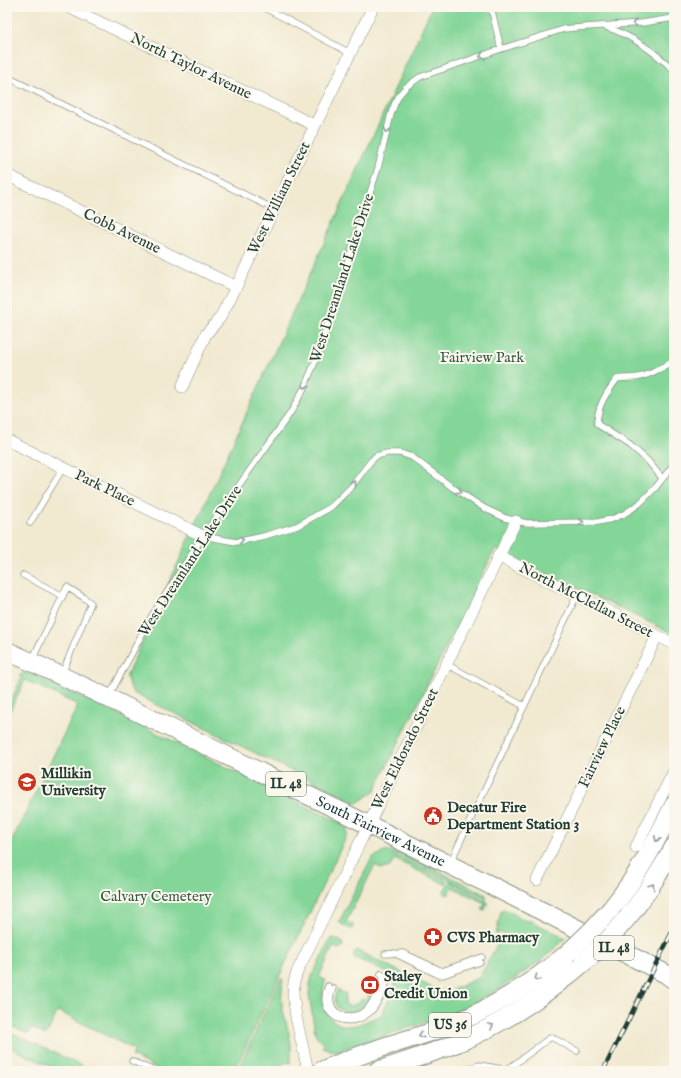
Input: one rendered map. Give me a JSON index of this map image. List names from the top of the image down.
{
  "streets": {
    "main road": ["IL 48", "South Fairview Avenue", "US 36"],
    "street": [
      "North Taylor Avenue",
      "West William Street",
      "Cobb Avenue",
      "Park Place",
      "North McClellan Street",
      "Fairview Place",
      "West Eldorado Street"
    ],
    "lane": ["West Dreamland Lake Drive"]
  },
  "crossings": [
    ["North Taylor Avenue", "West William Street"],
    ["West William Street", "Cobb Avenue"],
    ["West Dreamland Lake Drive", "Park Place"],
    ["West Dreamland Lake Drive", "South Fairview Avenue"],
    ["North McClellan Street", "Fairview Place"],
    ["North McClellan Street", "West Eldorado Street"],
    ["West Eldorado Street", "South Fairview Avenue"]
  ],
  "one_way": ["West Dreamland Lake Drive"],
  "parks": ["Fairview Park", "Calvary Cemetery"],
  "places": {
    "school or university": ["Millikin University"],
    "public building": ["Decatur Fire Department Station 3"],
    "pharmacy": ["CVS Pharmacy"],
    "bank": ["Staley Credit Union"]
  }
}
